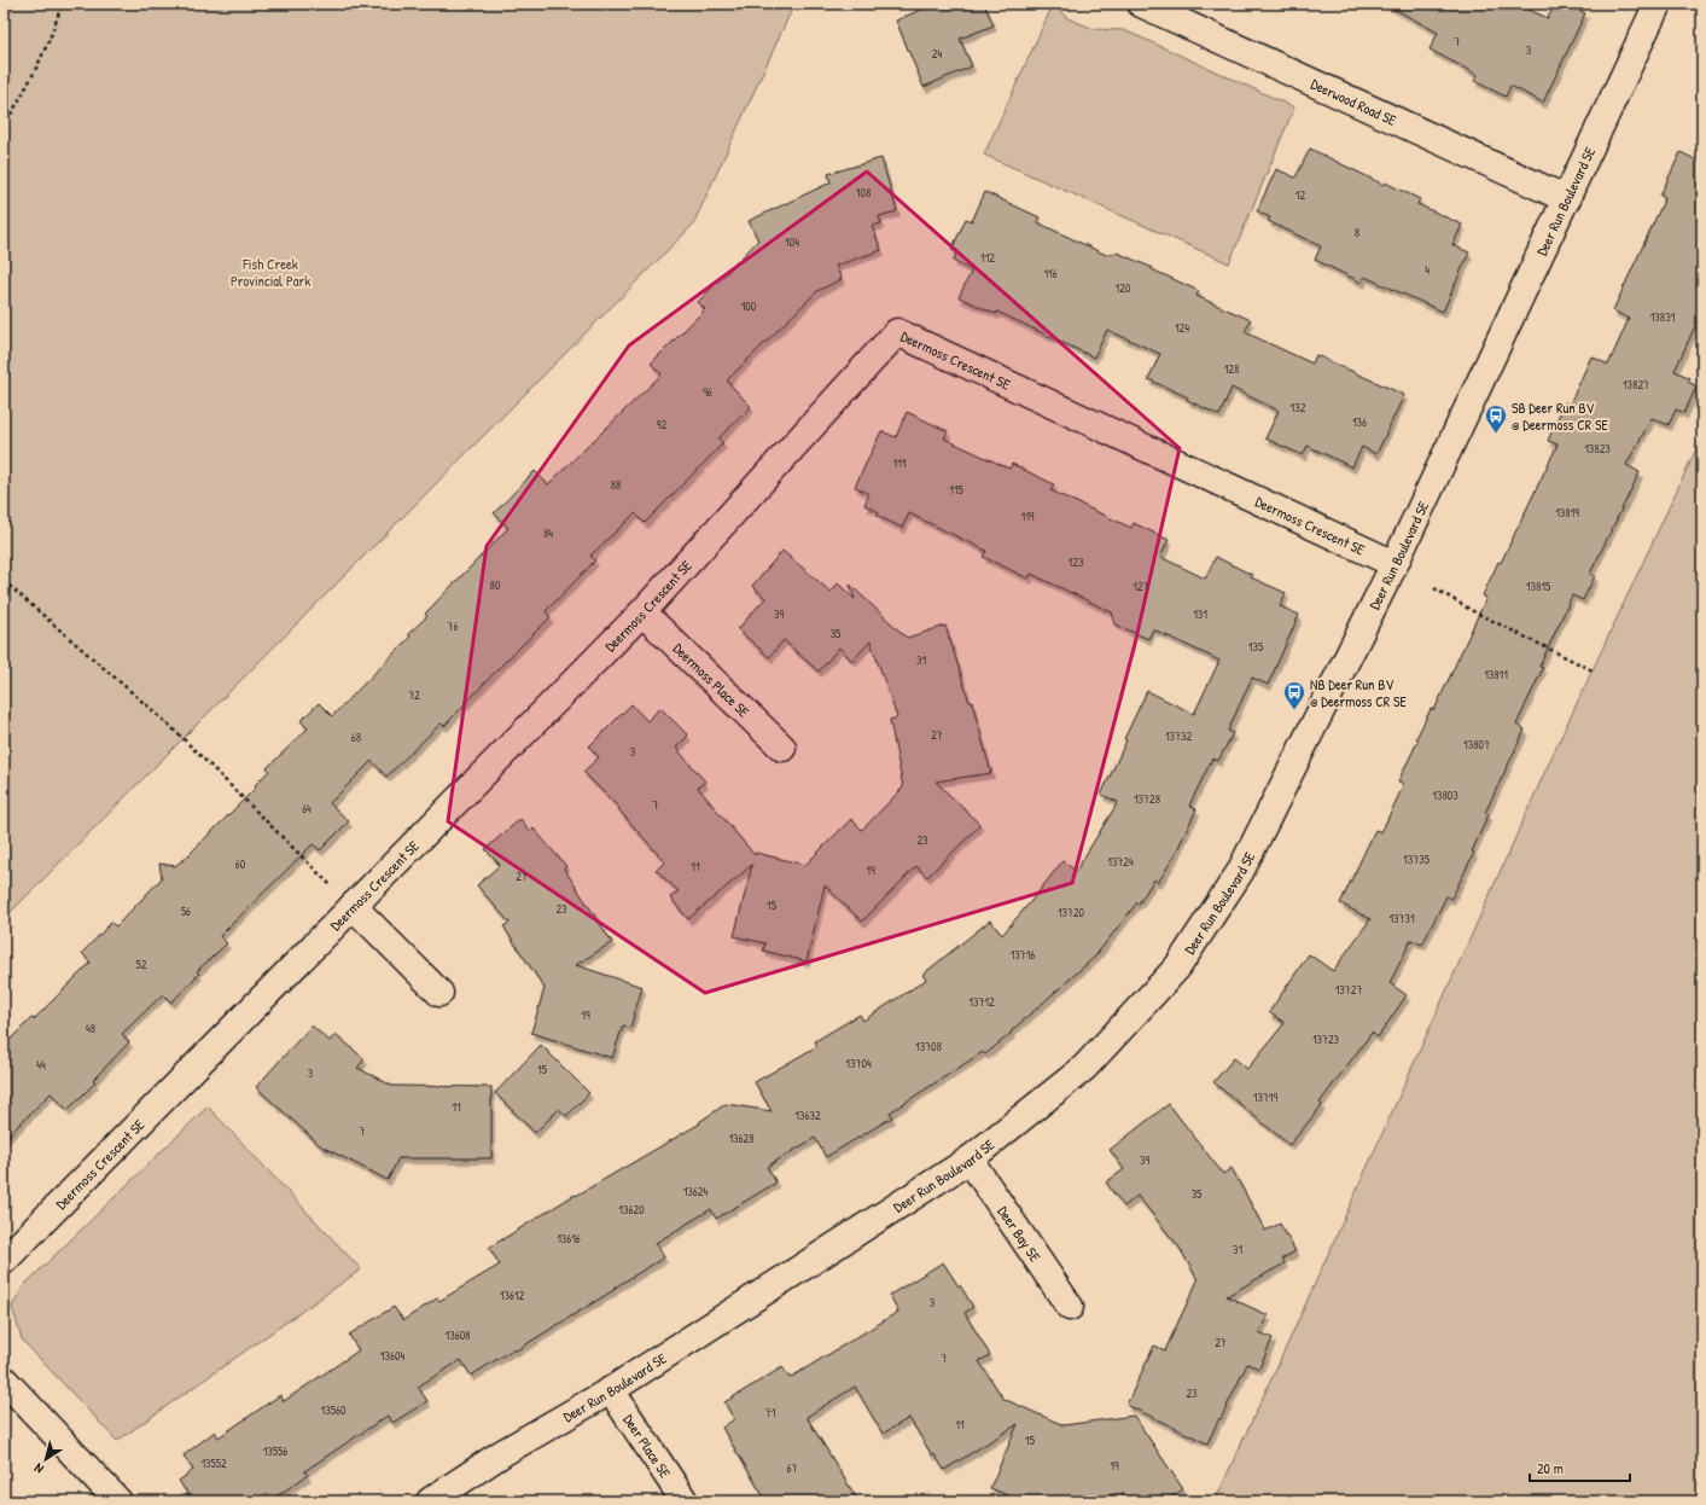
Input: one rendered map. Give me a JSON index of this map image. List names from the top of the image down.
{
  "streets": {
    "street": [
      "Deerwood Road SE",
      "Deer Run Boulevard SE",
      "Deermoss Crescent SE",
      "Deermoss Place SE",
      "Deer Bay SE",
      "Deer Place SE"
    ]
  },
  "crossings": [
    ["Deerwood Road SE", "Deer Run Boulevard SE"],
    ["Deer Run Boulevard SE", "Deermoss Crescent SE"],
    ["Deer Run Boulevard SE", "Deer Bay SE"],
    ["Deer Run Boulevard SE", "Deer Place SE"],
    ["Deermoss Crescent SE", "Deermoss Place SE"]
  ],
  "parks": ["Fish Creek Provincial Park"],
  "places": {
    "bus stop": ["SB Deer Run BV @ Deermoss CR SE", "NB Deer Run BV @ Deermoss CR SE"]
  },
  "house_numbers": [
    "7",
    "3",
    "24",
    "108",
    "12",
    "8",
    "104",
    "112",
    "4",
    "116",
    "120",
    "100",
    "13831",
    "124",
    "128",
    "13827",
    "96",
    "132",
    "136",
    "92",
    "13823",
    "111",
    "88",
    "115",
    "13819",
    "119",
    "84",
    "123",
    "80",
    "127",
    "13815",
    "39",
    "131",
    "76",
    "35",
    "135",
    "31",
    "13811",
    "72",
    "27",
    "13732",
    "68",
    "13807",
    "3",
    "13803",
    "13728",
    "7",
    "64",
    "23",
    "13735",
    "13724",
    "60",
    "11",
    "19",
    "27",
    "15",
    "23",
    "56",
    "13720",
    "13731",
    "13716",
    "52",
    "13727",
    "13712",
    "19",
    "48",
    "13723",
    "13708",
    "13704",
    "44",
    "15",
    "3",
    "13719",
    "11",
    "13632",
    "7",
    "13628",
    "39",
    "13624",
    "35",
    "13620",
    "13616",
    "31",
    "13612",
    "3",
    "13608",
    "27",
    "13604",
    "7",
    "23",
    "13560",
    "71",
    "11",
    "15",
    "13556",
    "13552",
    "19",
    "67"
  ],
  "scale_bar": "20 m",
  "north": "bottom left"
}
